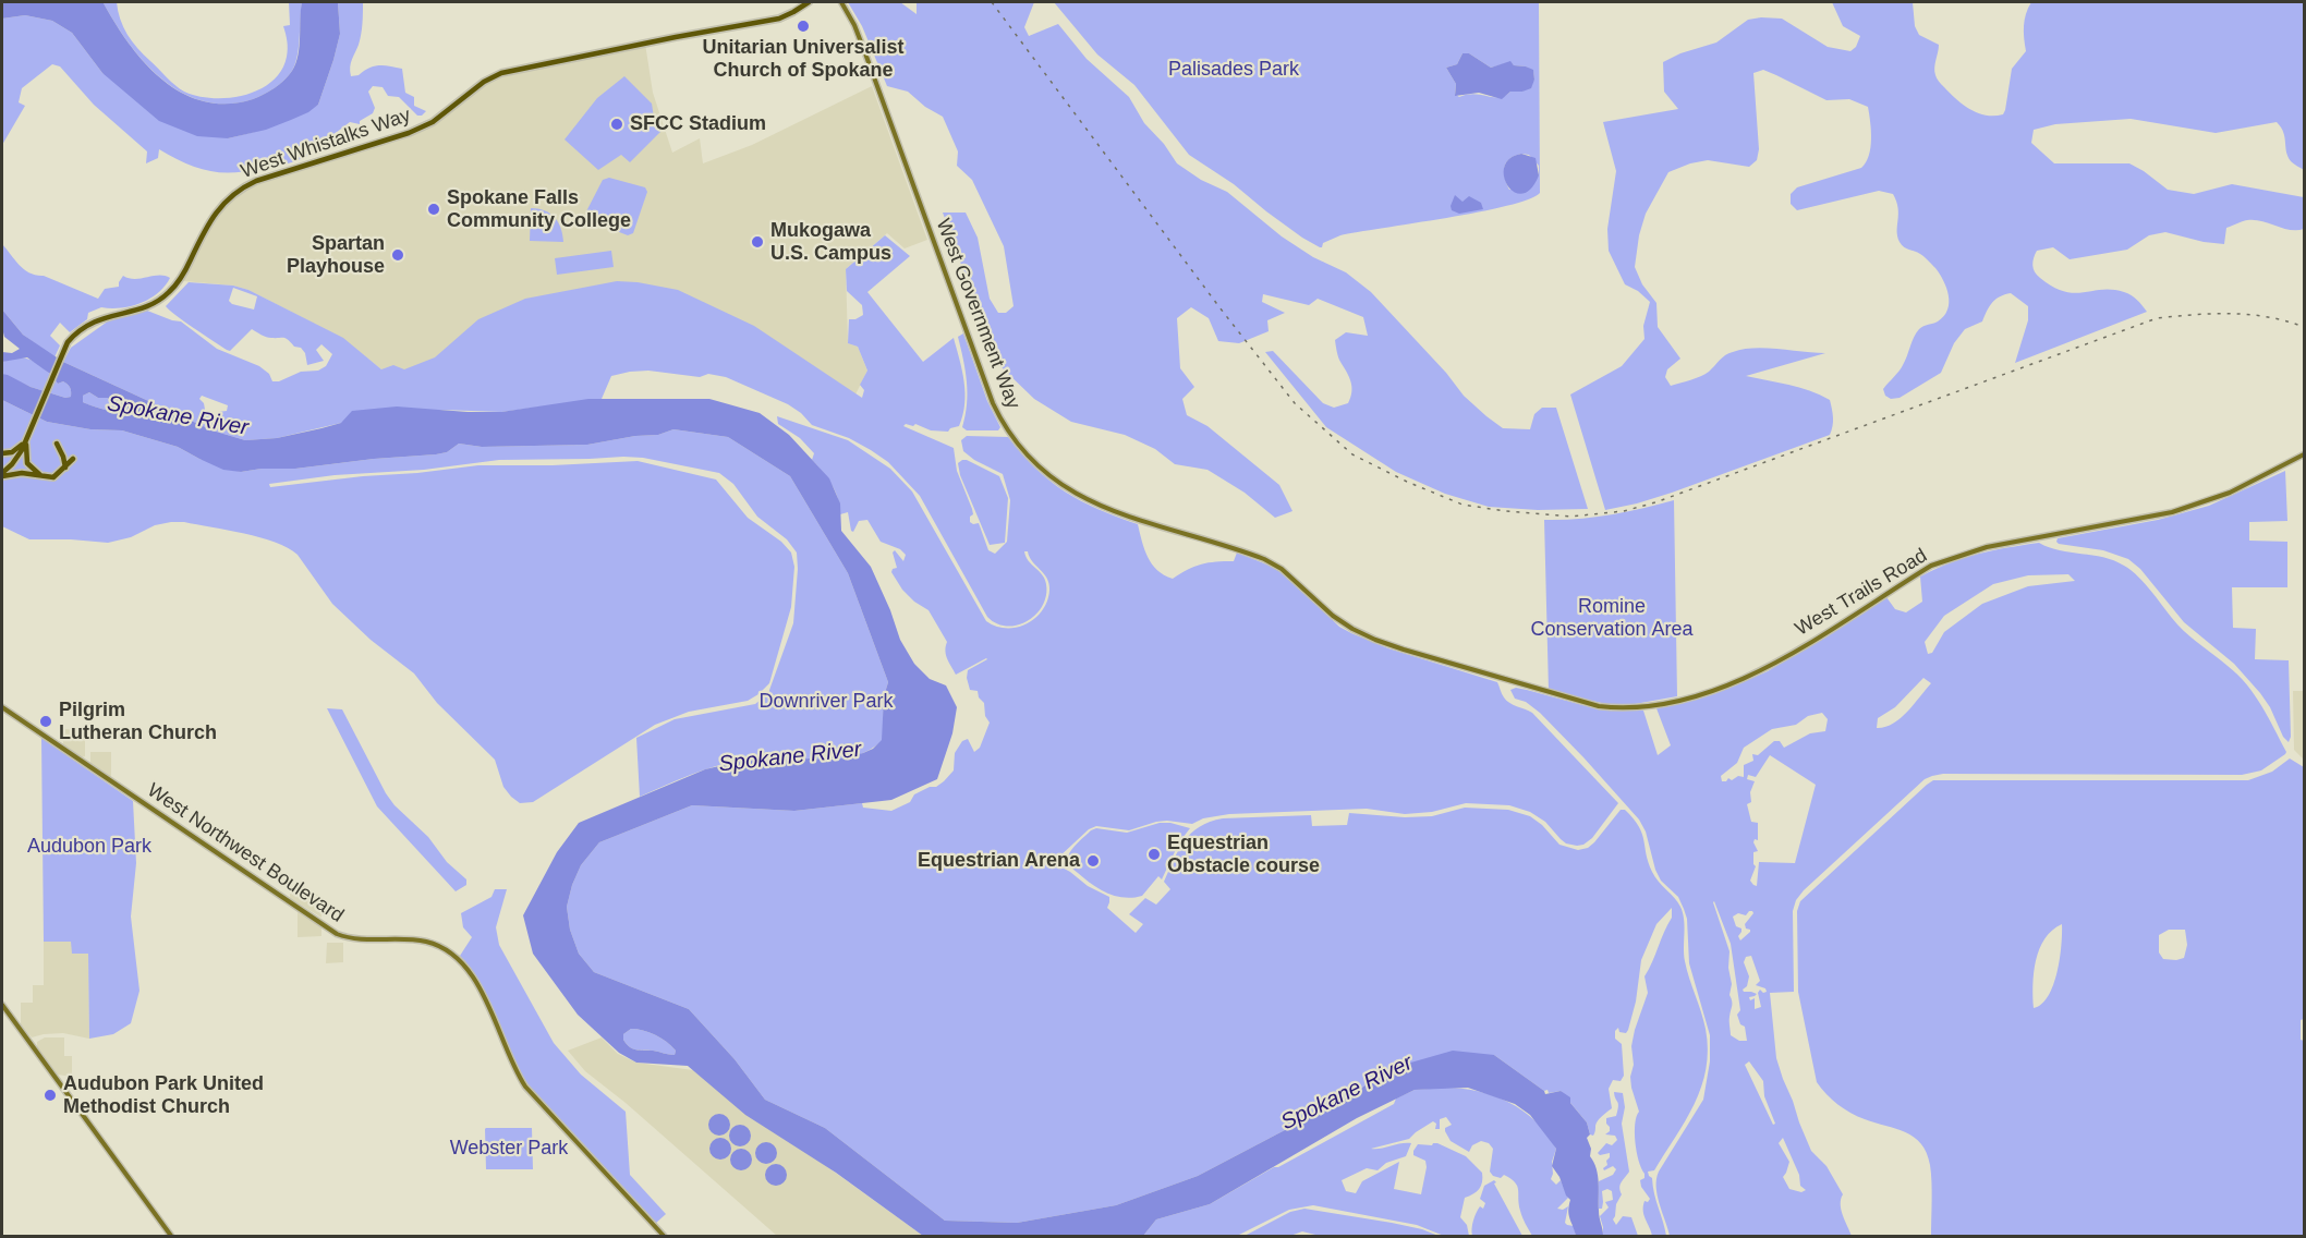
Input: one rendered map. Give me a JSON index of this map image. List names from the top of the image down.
{
  "streets": {
    "main road": [
      "West Whistalks Way",
      "West Government Way",
      "West Trails Road",
      "West Northwest Boulevard"
    ]
  },
  "crossings": [
    ["West Government Way", "West Trails Road"]
  ],
  "water": ["Spokane River"],
  "parks": [
    "Palisades Park",
    "Romine Conservation Area",
    "Downriver Park",
    "Audubon Park",
    "Webster Park"
  ],
  "places": [
    "Unitarian Universalist Church of Spokane",
    "SFCC Stadium",
    "Spokane Falls Community College",
    "Mukogawa U.S. Campus",
    "Spartan Playhouse",
    "Pilgrim Lutheran Church",
    "Equestrian Obstacle course",
    "Equestrian Arena",
    "Audubon Park United Methodist Church"
  ]
}
